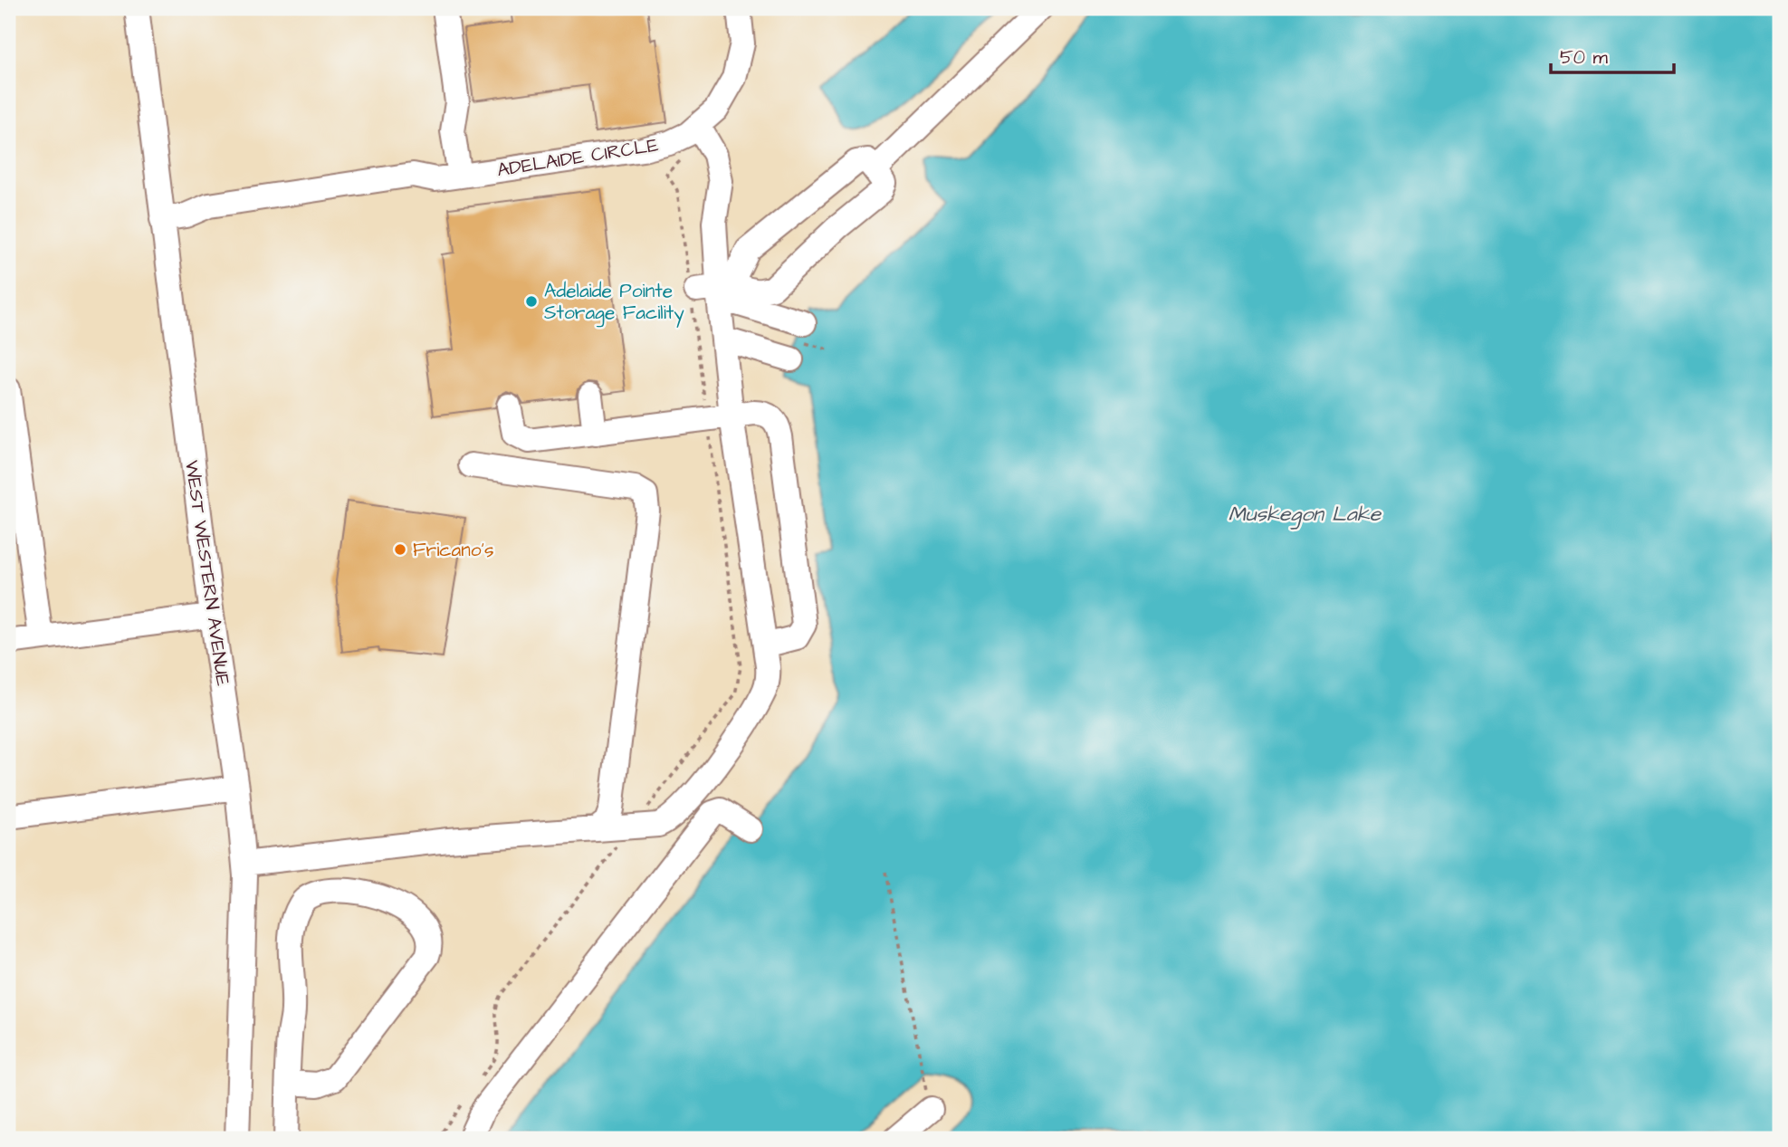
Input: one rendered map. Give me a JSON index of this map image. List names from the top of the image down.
{
  "streets": {
    "street": ["ADELAIDE CIRCLE", "WEST WESTERN AVENUE"]
  },
  "crossings": [
    ["ADELAIDE CIRCLE", "WEST WESTERN AVENUE"]
  ],
  "water": ["Muskegon Lake"],
  "places": ["Adelaide Pointe Storage Facility", "Fricano's"],
  "scale_bar": "50 m"
}
